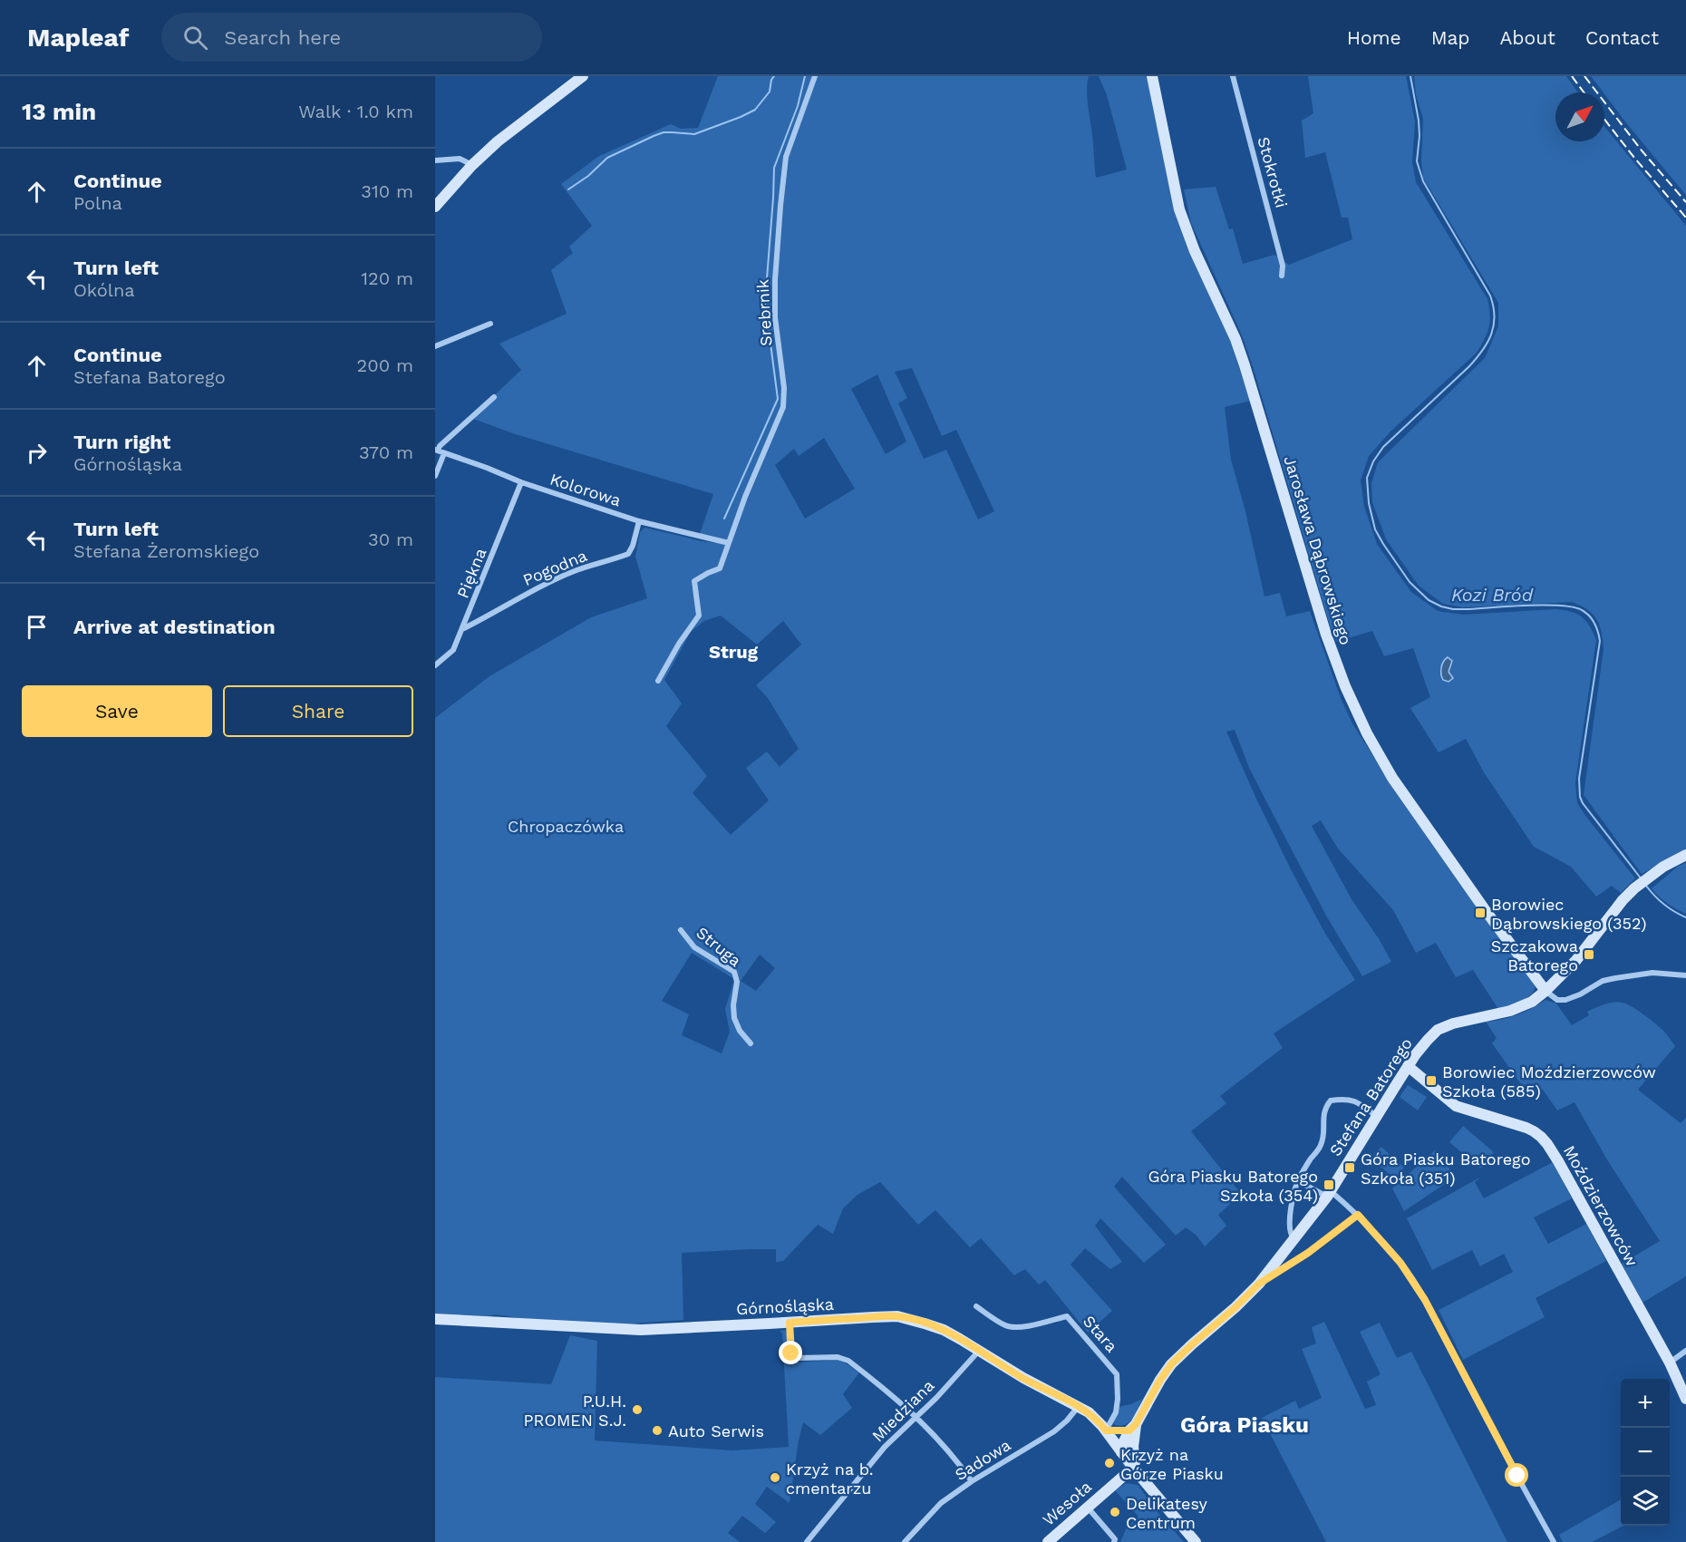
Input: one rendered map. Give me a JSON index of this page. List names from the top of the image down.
{
  "streets": {
    "street": [
      "Stokrotki",
      "Srebrnik",
      "Kolorowa",
      "Jarosława Dąbrowskiego",
      "Pogodna",
      "Piękna",
      "Struga",
      "Stefana Batorego",
      "Moździerzowców",
      "Górnośląska",
      "Stara",
      "Miedziana",
      "Sadowa",
      "Wesoła"
    ]
  },
  "crossings": [
    ["Srebrnik", "Kolorowa"],
    ["Kolorowa", "Pogodna"],
    ["Kolorowa", "Piękna"],
    ["Jarosława Dąbrowskiego", "Stefana Batorego"],
    ["Pogodna", "Piękna"],
    ["Stefana Batorego", "Moździerzowców"],
    ["Stefana Batorego", "Górnośląska"],
    ["Stefana Batorego", "Wesoła"],
    ["Górnośląska", "Stara"],
    ["Górnośląska", "Miedziana"],
    ["Górnośląska", "Sadowa"],
    ["Górnośląska", "Wesoła"]
  ],
  "districts": ["Strug", "Góra Piasku"],
  "water": ["Kozi Bród"],
  "parks": ["Chropaczówka"],
  "places": {
    "transit": [
      "Borowiec Dąbrowskiego (352)",
      "Szczakowa Batorego",
      "Borowiec Moździerzowców Szkoła (585)",
      "Góra Piasku Batorego Szkoła (351)",
      "Góra Piasku Batorego Szkoła (354)"
    ],
    "other": [
      "P.U.H. PROMEN S.J.",
      "Auto Serwis",
      "Krzyż na Górze Piasku",
      "Krzyż na b. cmentarzu",
      "Delikatesy Centrum"
    ]
  },
  "north": "top right",
  "page": {
    "header": "Mapleaf",
    "search": "Search here",
    "nav": [
      "Home",
      "Map",
      "About",
      "Contact"
    ],
    "heading": ["13 min", "Walk · 1.0 km"],
    "list": [
      ["Continue", "Polna", "310 m"],
      ["Turn left", "Okólna", "120 m"],
      ["Continue", "Stefana Batorego", "200 m"],
      ["Turn right", "Górnośląska", "370 m"],
      ["Turn left", "Stefana Żeromskiego", "30 m"],
      "Arrive at destination"
    ],
    "buttons": ["Save", "Share"],
    "map_buttons": ["+", "−"]
  }
}
